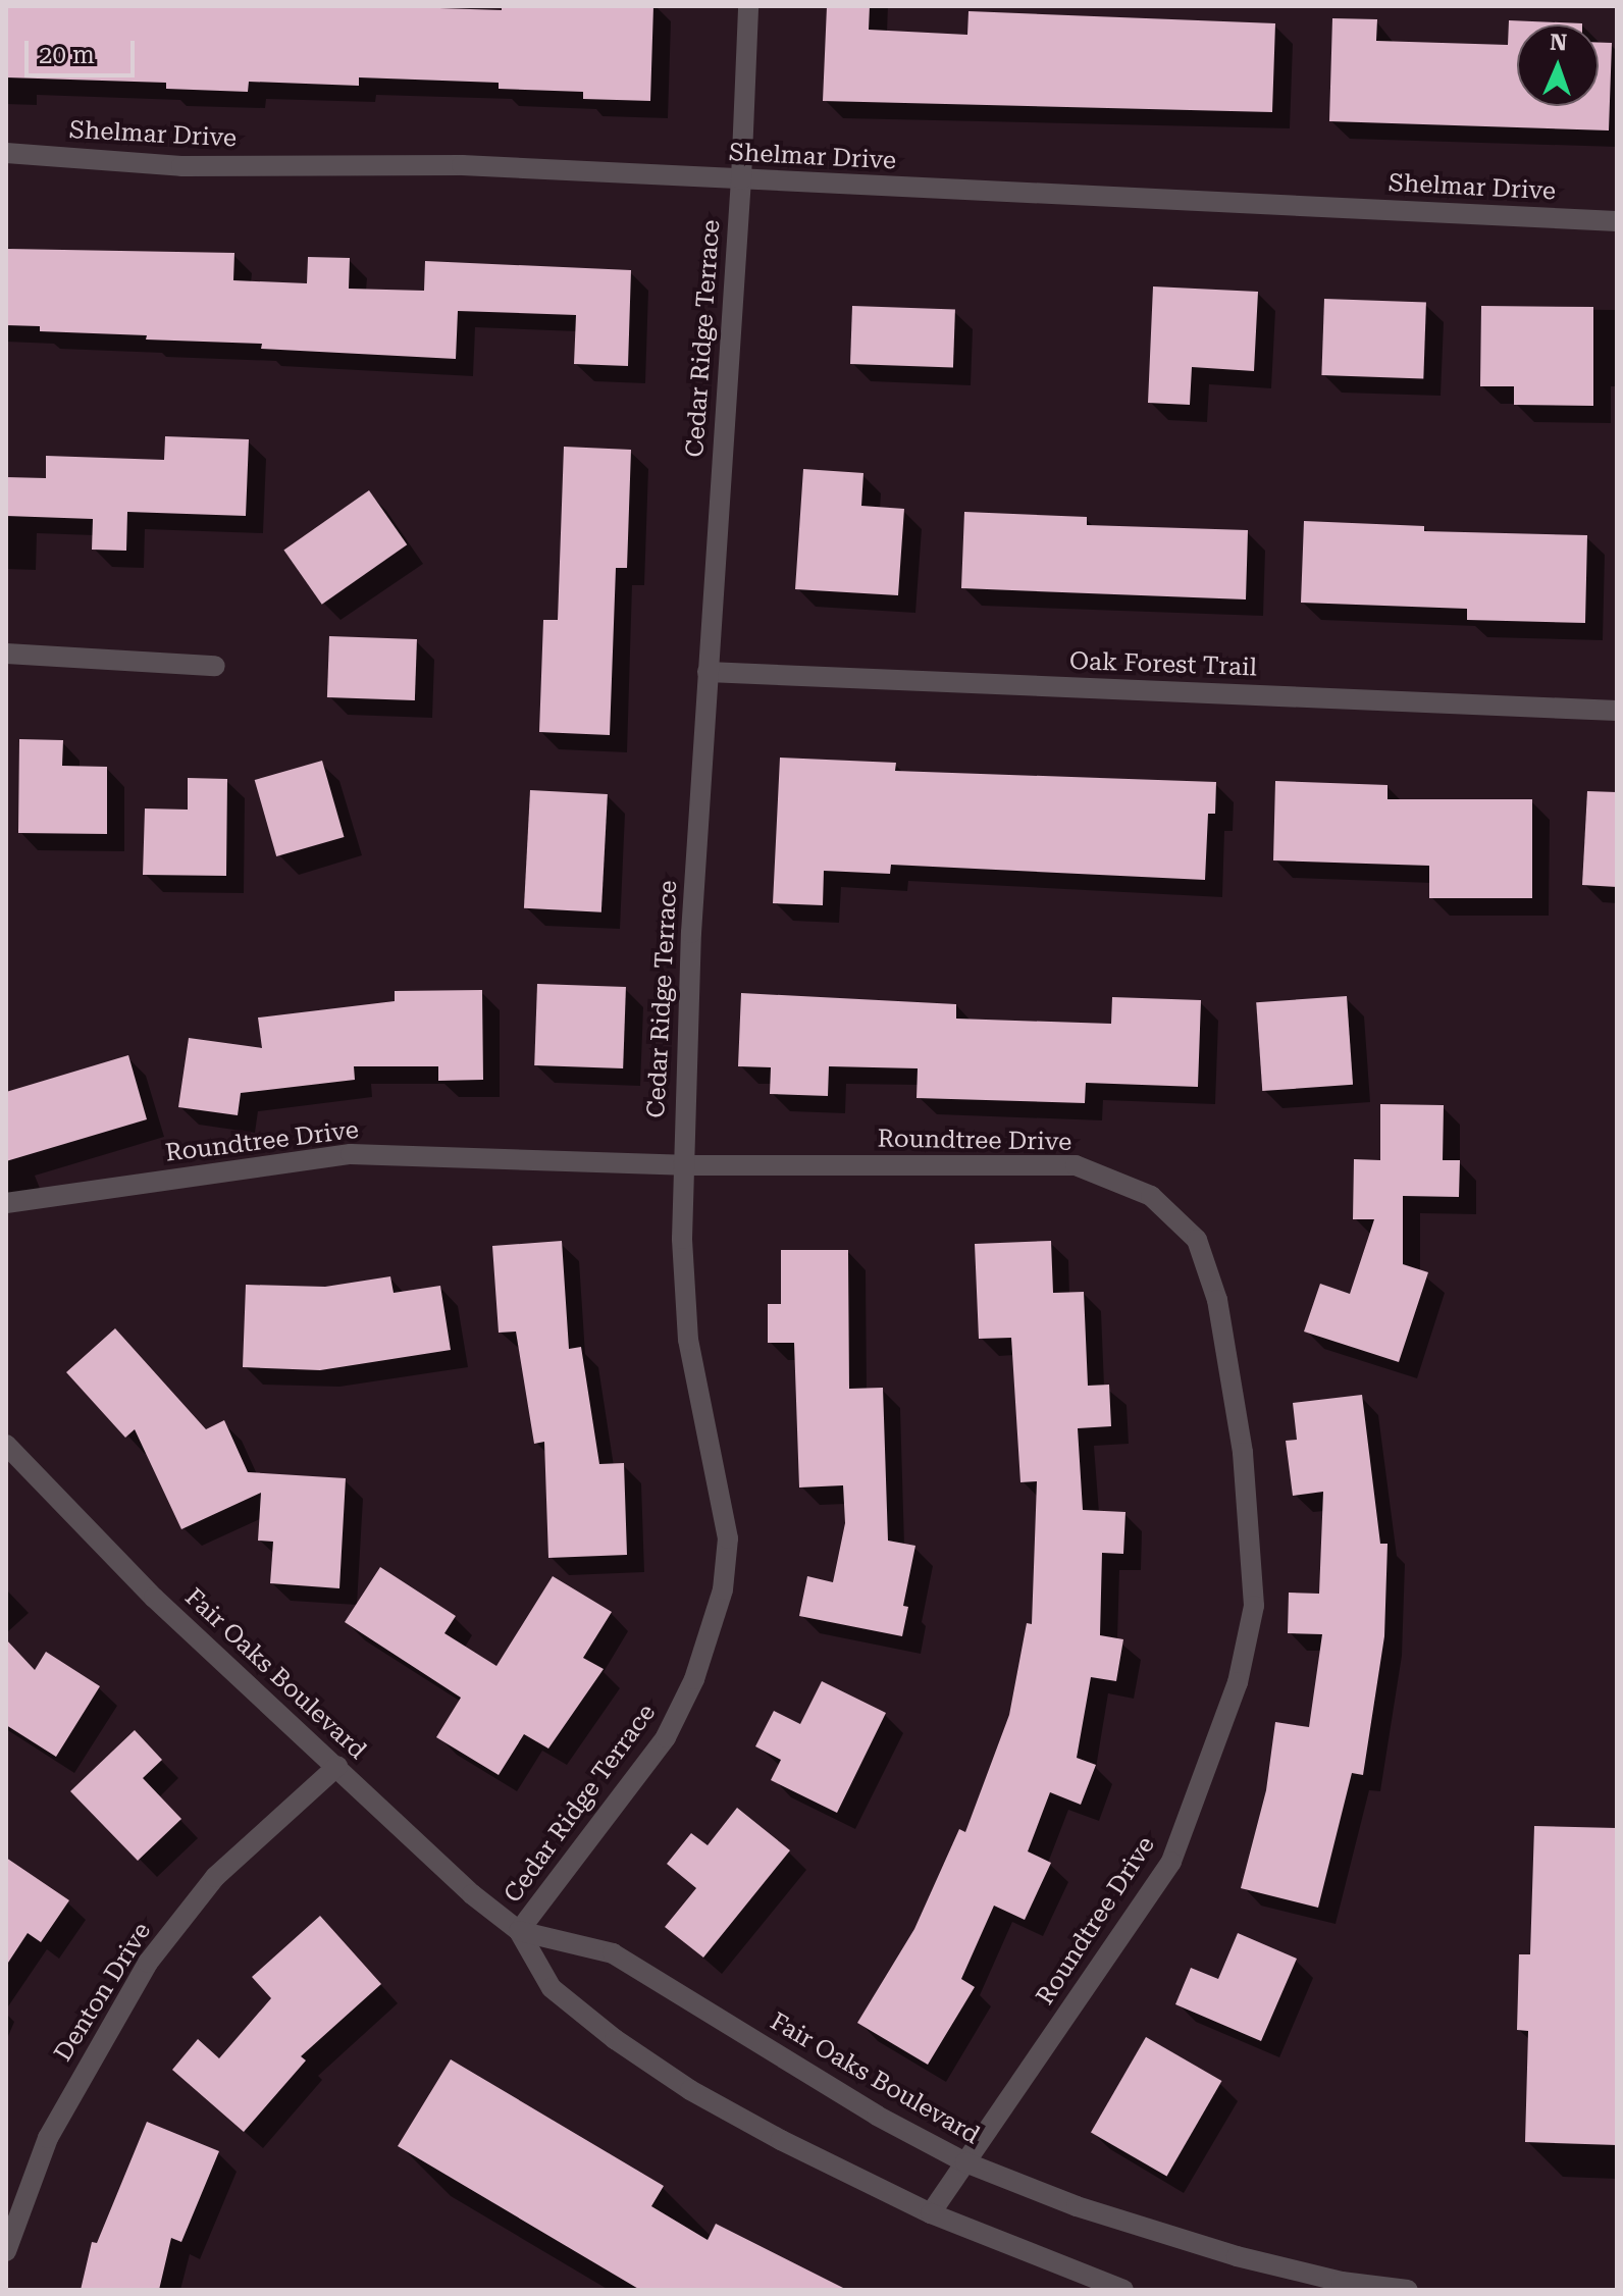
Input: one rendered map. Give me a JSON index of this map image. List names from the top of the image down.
{
  "streets": {
    "street": [
      "Shelmar Drive",
      "Cedar Ridge Terrace",
      "Oak Forest Trail",
      "Roundtree Drive",
      "Fair Oaks Boulevard",
      "Denton Drive"
    ]
  },
  "crossings": [
    ["Shelmar Drive", "Cedar Ridge Terrace"],
    ["Cedar Ridge Terrace", "Oak Forest Trail"],
    ["Cedar Ridge Terrace", "Roundtree Drive"],
    ["Cedar Ridge Terrace", "Fair Oaks Boulevard"],
    ["Roundtree Drive", "Fair Oaks Boulevard"],
    ["Fair Oaks Boulevard", "Denton Drive"]
  ],
  "scale_bar": "20 m",
  "north": "top"
}
